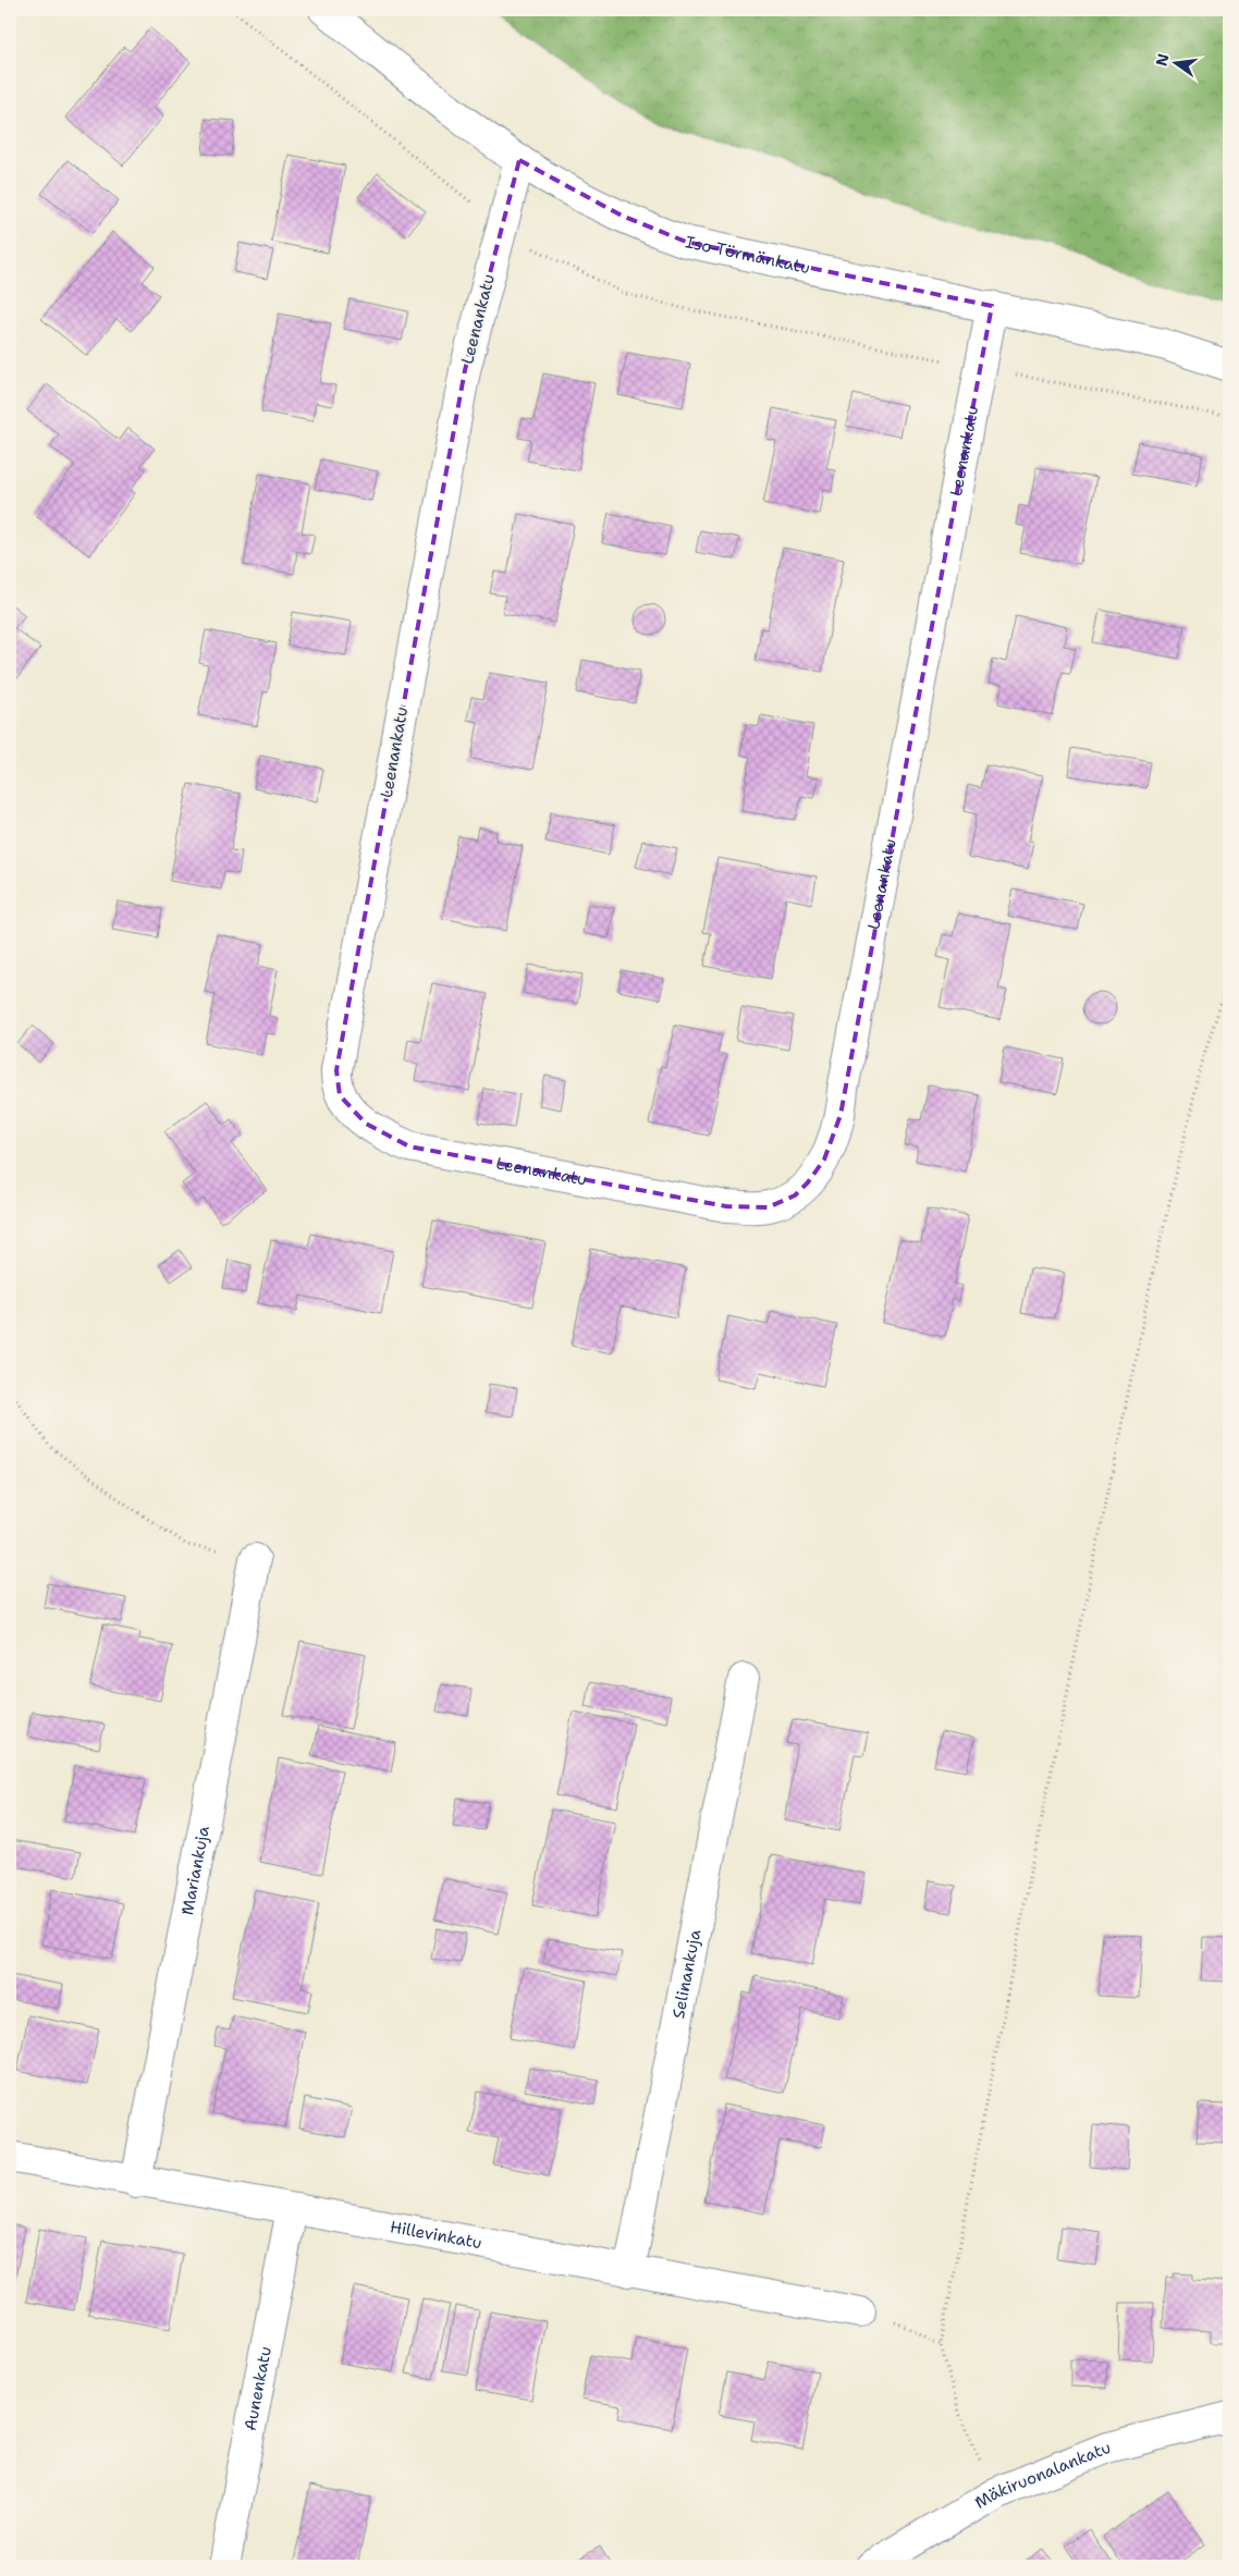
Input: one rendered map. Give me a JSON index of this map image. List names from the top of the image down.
{
  "streets": {
    "street": [
      "Iso-Törmänkatu",
      "Leenankatu",
      "Mariankuja",
      "Selinankuja",
      "Hillevinkatu",
      "Aunenkatu",
      "Mäkiruonalankatu"
    ]
  },
  "crossings": [
    ["Iso-Törmänkatu", "Leenankatu"],
    ["Mariankuja", "Hillevinkatu"],
    ["Selinankuja", "Hillevinkatu"],
    ["Hillevinkatu", "Aunenkatu"]
  ],
  "north": "left"
}
